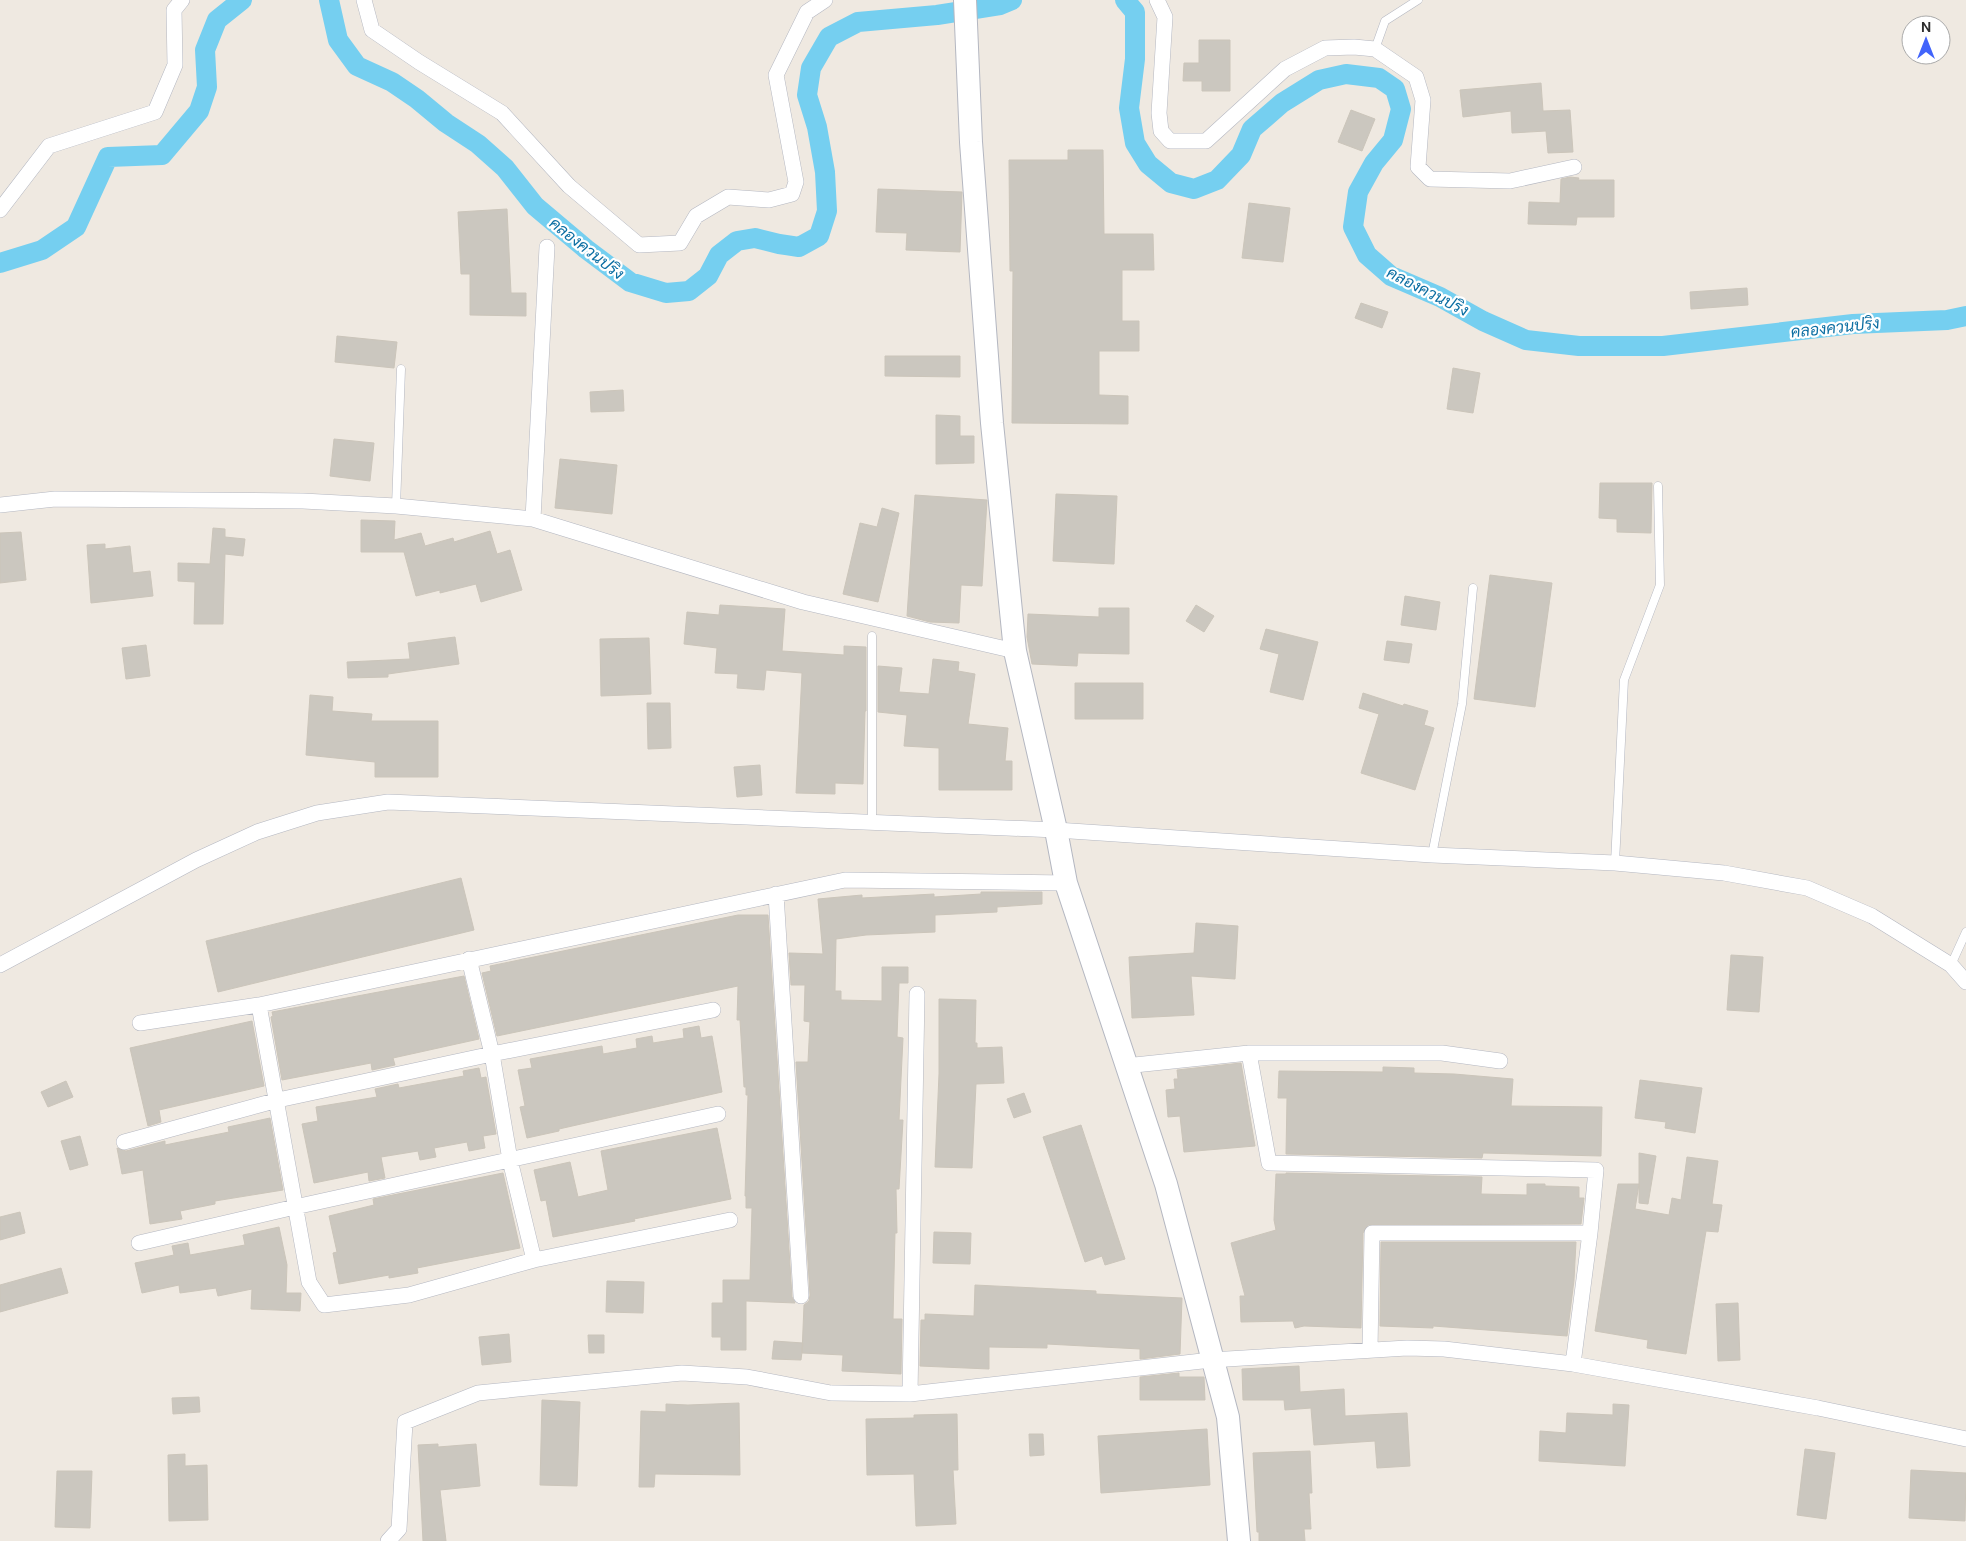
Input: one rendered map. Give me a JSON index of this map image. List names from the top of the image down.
{
  "water": ["คลองควนปริง"],
  "north": "top"
}
